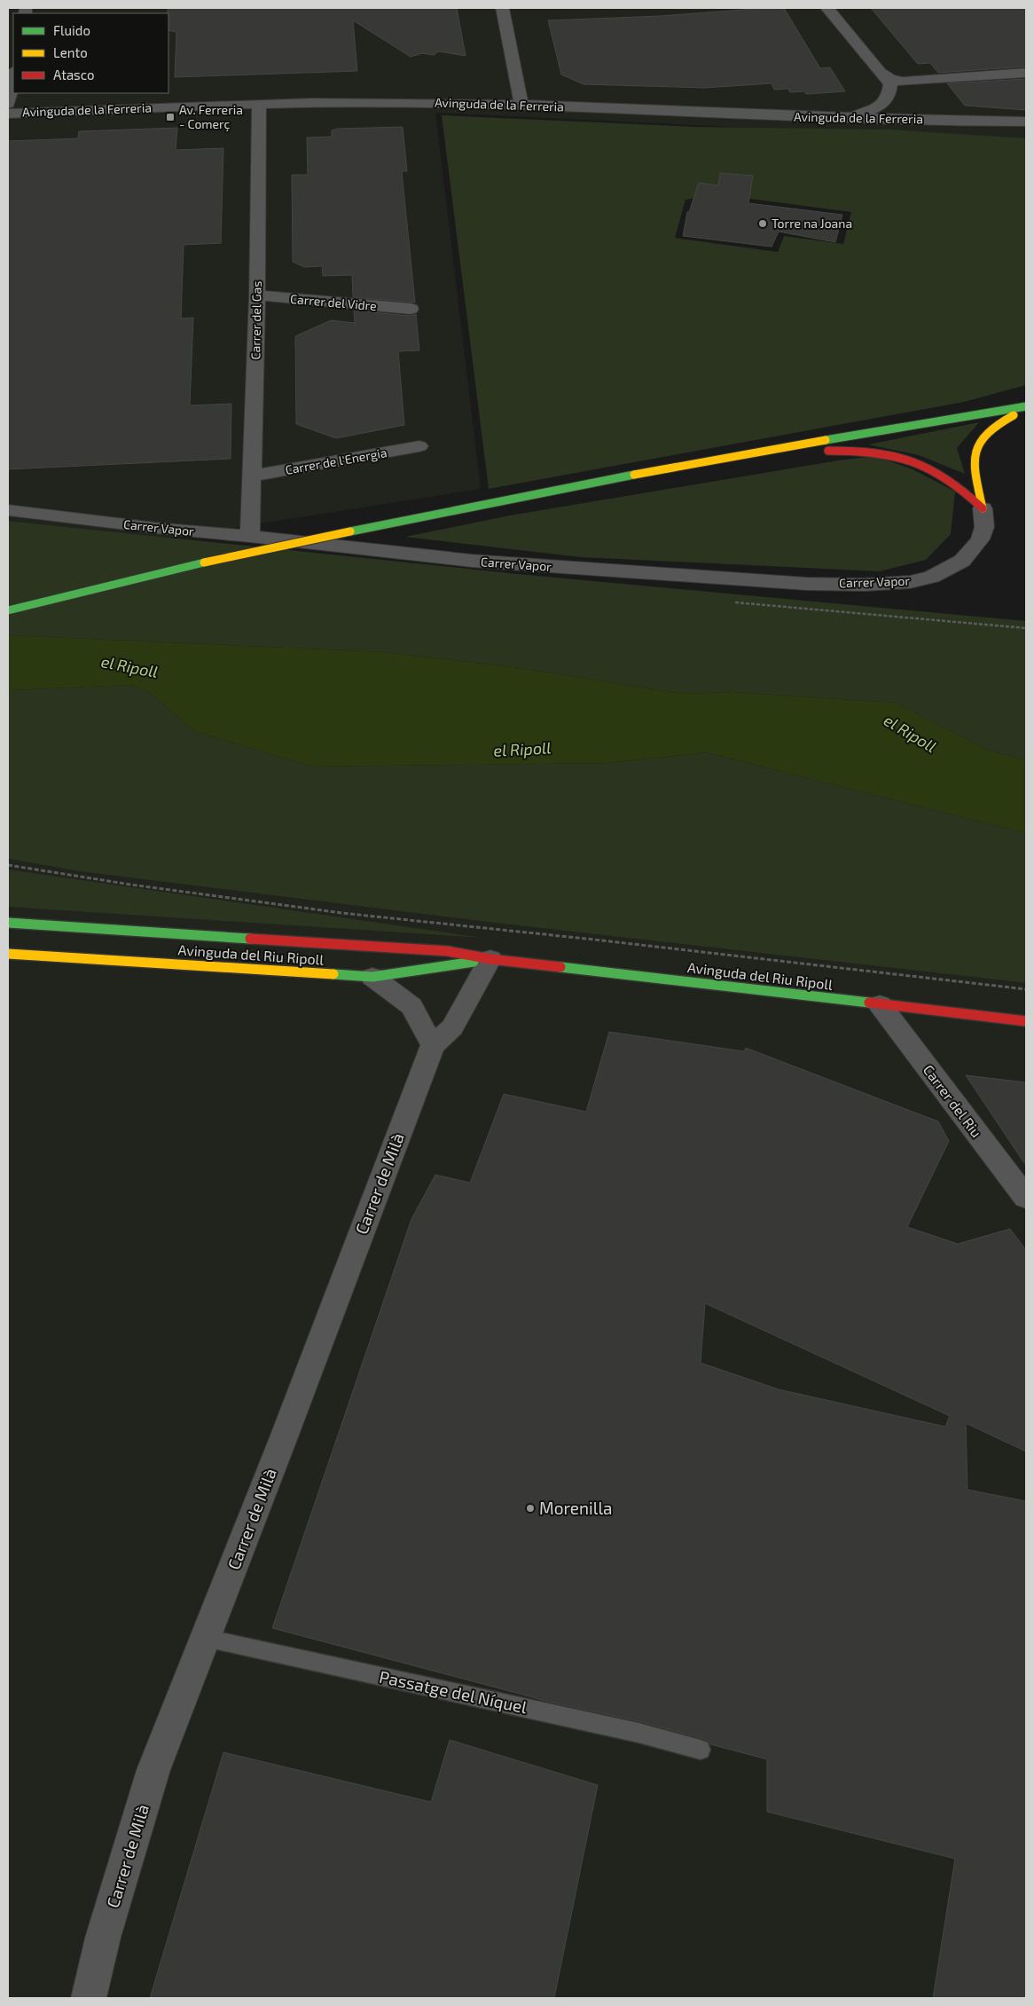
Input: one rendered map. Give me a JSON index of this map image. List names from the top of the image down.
{
  "streets": {
    "main road": ["Avinguda del Riu Ripoll"],
    "street": [
      "Avinguda de la Ferreria",
      "Carrer del Vidre",
      "Carrer del Gas",
      "Carrer de l'Energia",
      "Carrer Vapor",
      "Carrer del Riu",
      "Carrer de Milà"
    ],
    "lane": ["Passatge del Níquel"]
  },
  "crossings": [
    ["Avinguda de la Ferreria", "Carrer del Gas"],
    ["Carrer del Vidre", "Carrer del Gas"],
    ["Carrer del Gas", "Carrer de l'Energia"],
    ["Carrer del Gas", "Carrer Vapor"],
    ["Avinguda del Riu Ripoll", "Carrer del Riu"],
    ["Avinguda del Riu Ripoll", "Carrer de Milà"],
    ["Carrer de Milà", "Passatge del Níquel"]
  ],
  "water": ["el Ripoll"],
  "places": {
    "transit": ["Av. Ferreria - Comerç"],
    "other": ["Torre na Joana", "Morenilla"]
  },
  "legend": ["Fluido", "Lento", "Atasco"]
}
